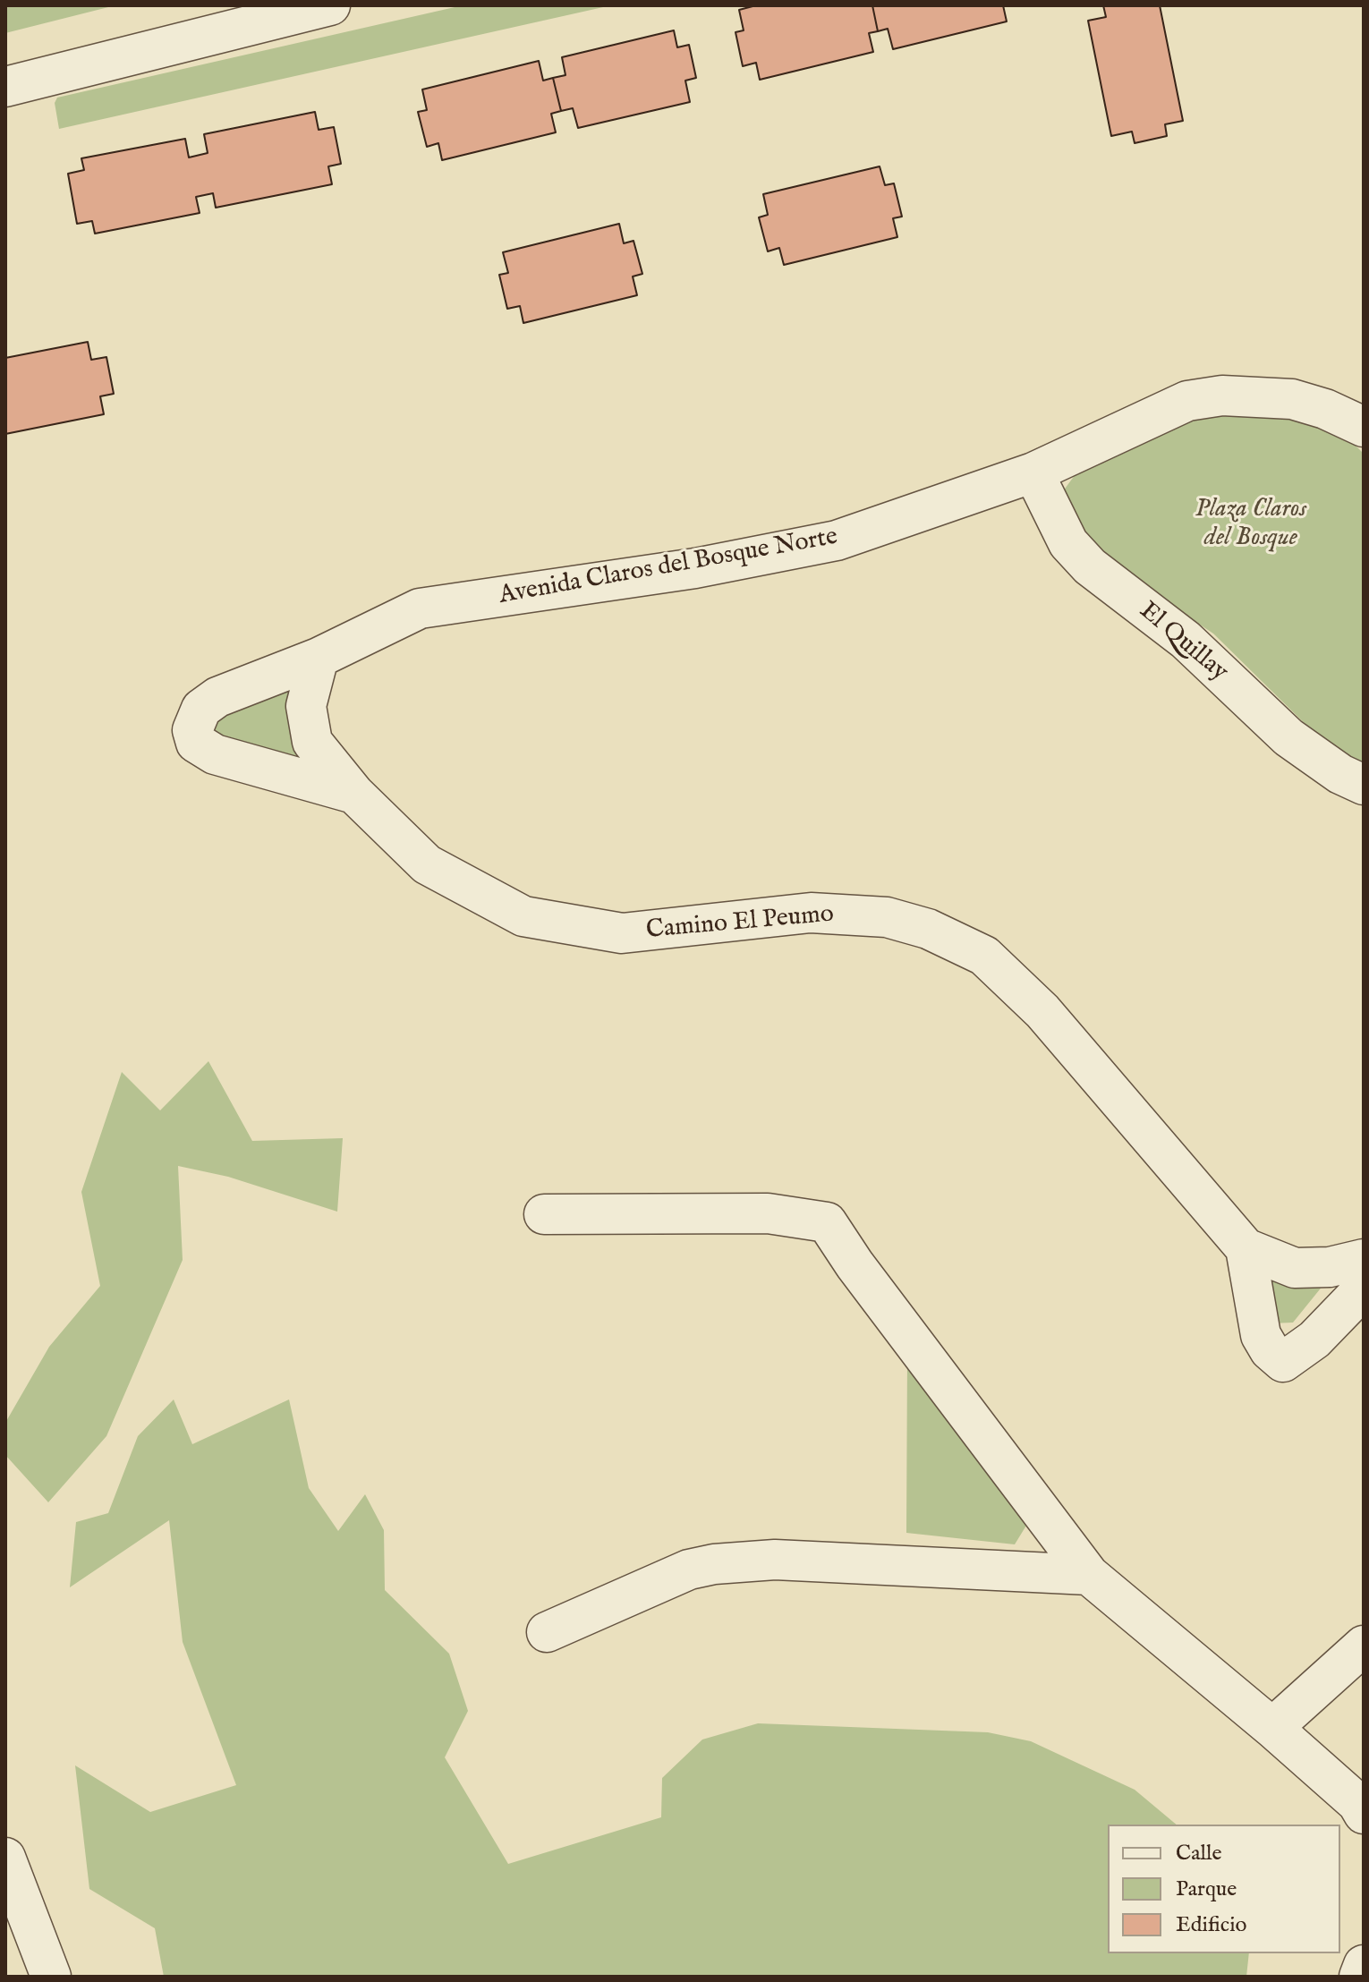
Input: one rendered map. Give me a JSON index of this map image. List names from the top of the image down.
{
  "streets": {
    "street": ["Avenida Claros del Bosque Norte", "El Quillay", "Camino El Peumo"]
  },
  "crossings": [
    ["Avenida Claros del Bosque Norte", "El Quillay"],
    ["Avenida Claros del Bosque Norte", "Camino El Peumo"]
  ],
  "parks": ["Plaza Claros del Bosque"],
  "legend": ["Calle", "Parque", "Edificio"]
}
